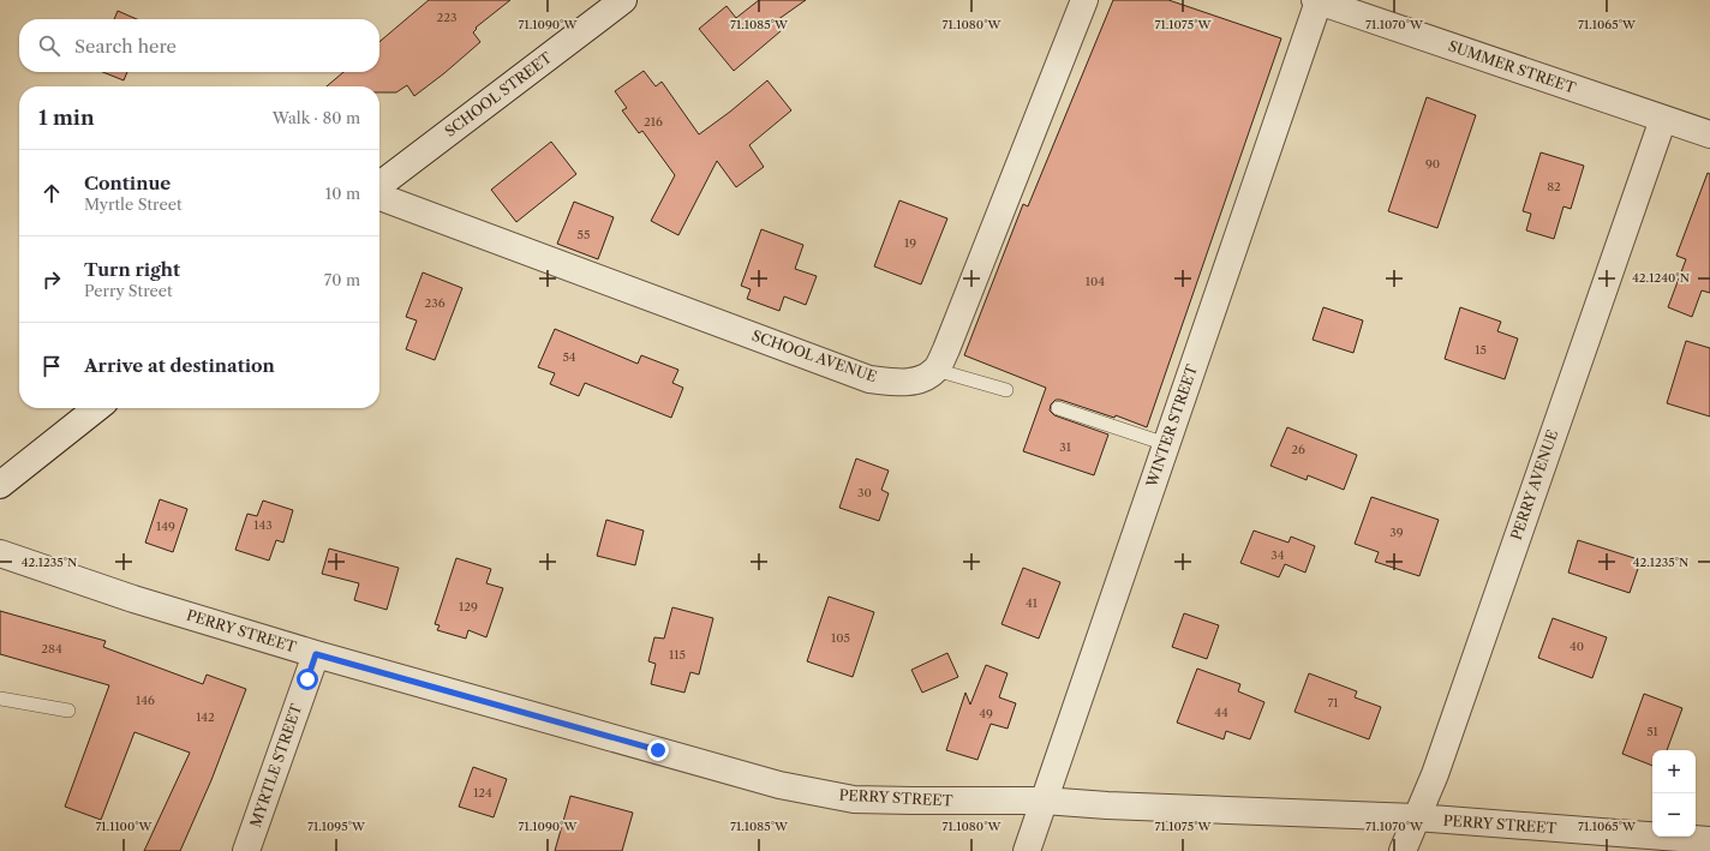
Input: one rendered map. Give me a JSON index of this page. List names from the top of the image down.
{
  "streets": {
    "street": [
      "SUMMER STREET",
      "SCHOOL STREET",
      "SCHOOL AVENUE",
      "WINTER STREET",
      "PERRY AVENUE",
      "PERRY STREET",
      "MYRTLE STREET"
    ]
  },
  "crossings": [
    ["SUMMER STREET", "WINTER STREET"],
    ["SUMMER STREET", "PERRY AVENUE"],
    ["WINTER STREET", "PERRY STREET"],
    ["PERRY AVENUE", "PERRY STREET"],
    ["PERRY STREET", "MYRTLE STREET"]
  ],
  "house_numbers": [
    "223",
    "216",
    "90",
    "82",
    "55",
    "19",
    "104",
    "236",
    "15",
    "54",
    "31",
    "26",
    "30",
    "143",
    "149",
    "39",
    "34",
    "41",
    "129",
    "105",
    "40",
    "284",
    "115",
    "146",
    "71",
    "44",
    "49",
    "142",
    "51",
    "124"
  ],
  "page": {
    "search": "Search here",
    "heading": ["1 min", "Walk · 80 m"],
    "list": [
      ["Continue", "Myrtle Street", "10 m"],
      ["Turn right", "Perry Street", "70 m"],
      "Arrive at destination"
    ],
    "map_buttons": ["+", "−"]
  },
  "coordinates": [
    "71.1090°W",
    "71.1085°W",
    "71.1080°W",
    "71.1075°W",
    "71.1070°W",
    "71.1065°W",
    "42.1240°N",
    "42.1235°N",
    "71.1100°W",
    "71.1095°W"
  ]
}
